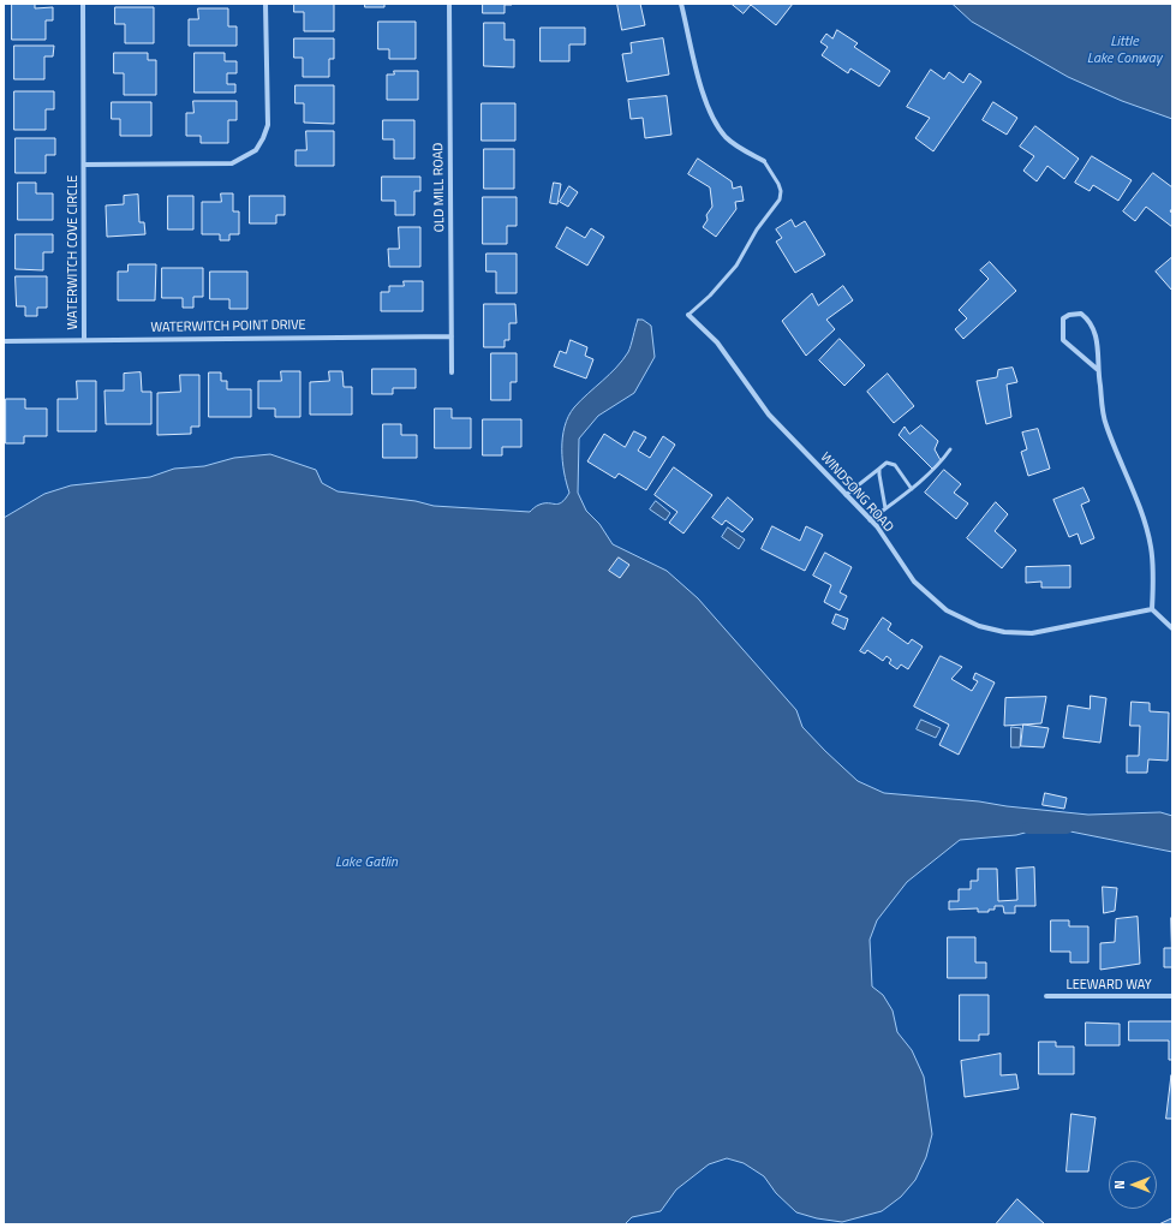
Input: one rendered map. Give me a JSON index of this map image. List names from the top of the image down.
{
  "streets": {
    "street": [
      "OLD MILL ROAD",
      "WATERWITCH COVE CIRCLE",
      "WATERWITCH POINT DRIVE",
      "WINDSONG ROAD",
      "LEEWARD WAY"
    ]
  },
  "crossings": [
    ["OLD MILL ROAD", "WATERWITCH POINT DRIVE"],
    ["WATERWITCH COVE CIRCLE", "WATERWITCH POINT DRIVE"]
  ],
  "water": ["Little Lake Conway", "Lake Gatlin"],
  "north": "left"
}
